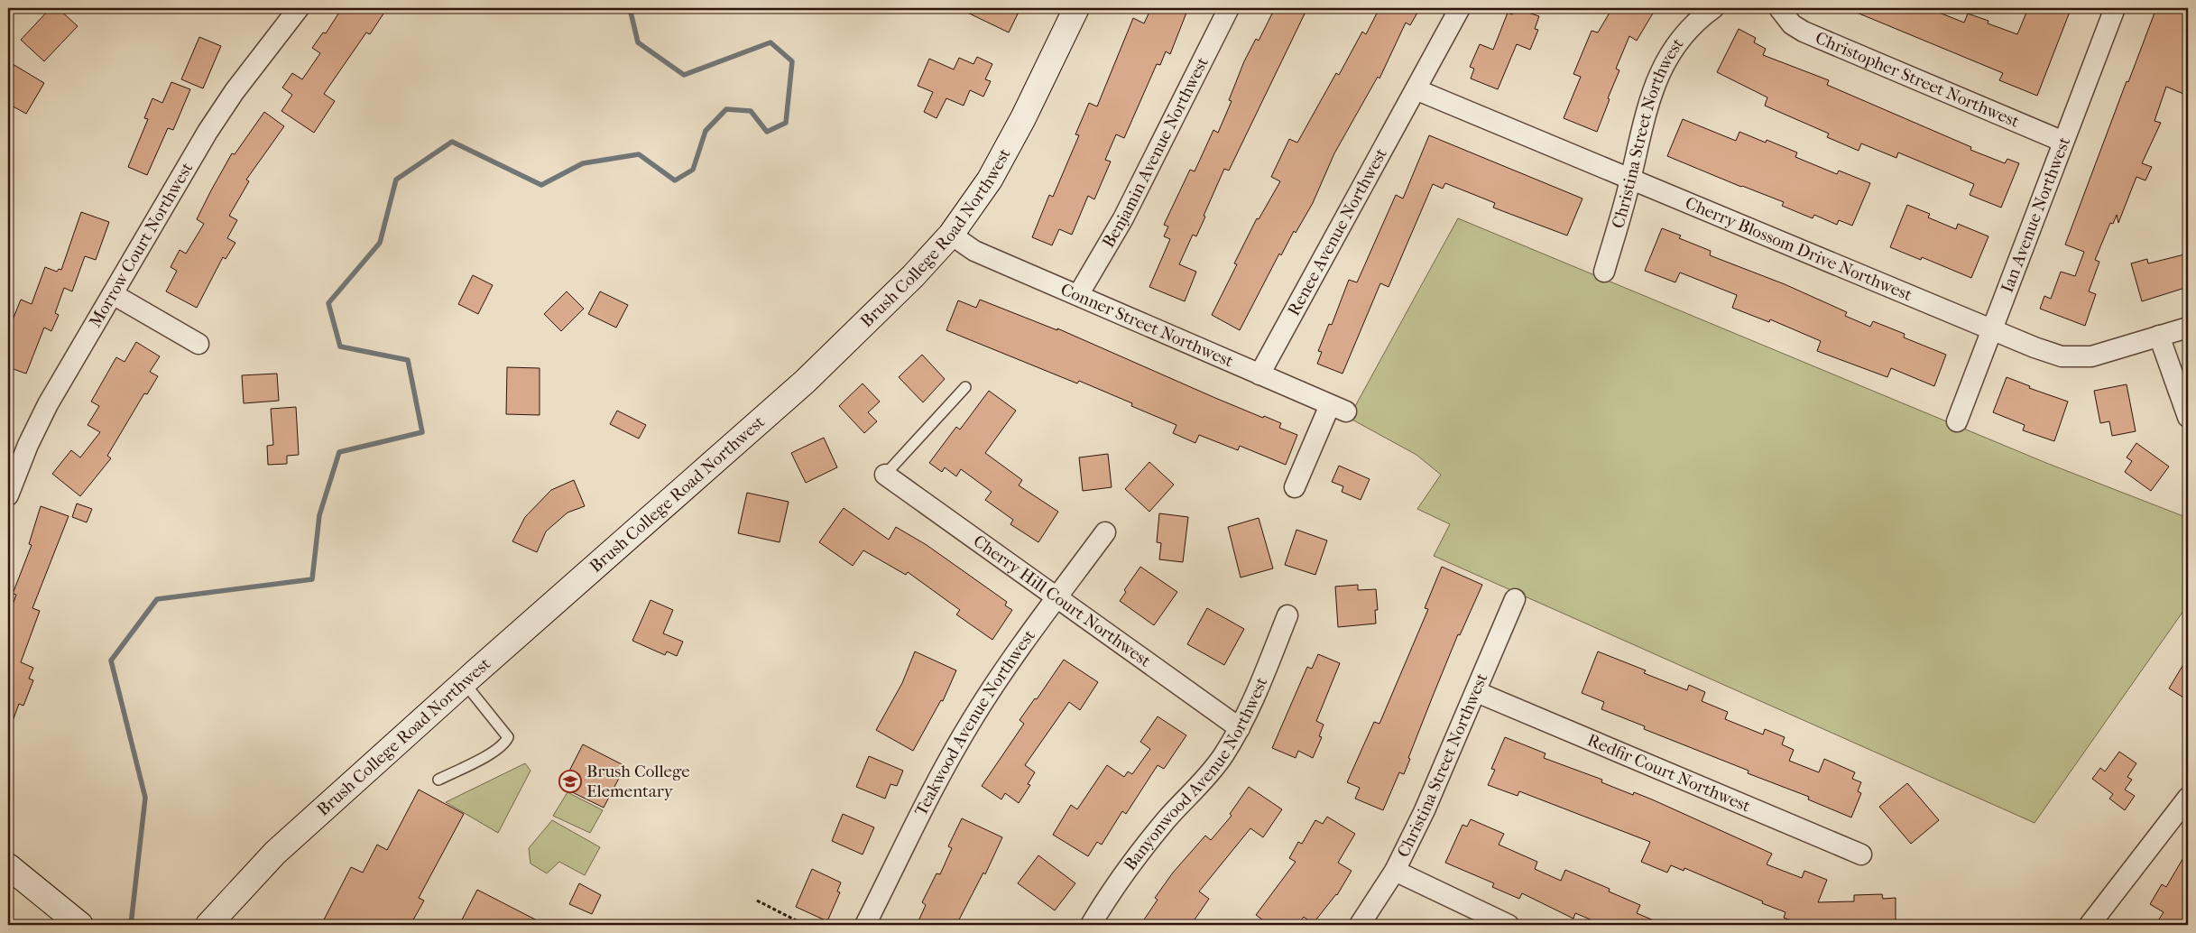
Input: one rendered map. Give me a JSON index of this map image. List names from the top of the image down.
{
  "streets": {
    "street": [
      "Christopher Street Northwest",
      "Christina Street Northwest",
      "Benjamin Avenue Northwest",
      "Ian Avenue Northwest",
      "Renee Avenue Northwest",
      "Brush College Road Northwest",
      "Morrow Court Northwest",
      "Cherry Blossom Drive Northwest",
      "Conner Street Northwest",
      "Cherry Hill Court Northwest",
      "Teakwood Avenue Northwest",
      "Banyonwood Avenue Northwest",
      "Redfir Court Northwest"
    ]
  },
  "crossings": [
    ["Christopher Street Northwest", "Ian Avenue Northwest"],
    ["Christina Street Northwest", "Cherry Blossom Drive Northwest"],
    ["Christina Street Northwest", "Redfir Court Northwest"],
    ["Benjamin Avenue Northwest", "Conner Street Northwest"],
    ["Ian Avenue Northwest", "Cherry Blossom Drive Northwest"],
    ["Renee Avenue Northwest", "Cherry Blossom Drive Northwest"],
    ["Renee Avenue Northwest", "Conner Street Northwest"],
    ["Brush College Road Northwest", "Conner Street Northwest"],
    ["Cherry Hill Court Northwest", "Teakwood Avenue Northwest"],
    ["Cherry Hill Court Northwest", "Banyonwood Avenue Northwest"]
  ],
  "places": {
    "school or university": ["Brush College Elementary"]
  }
}
